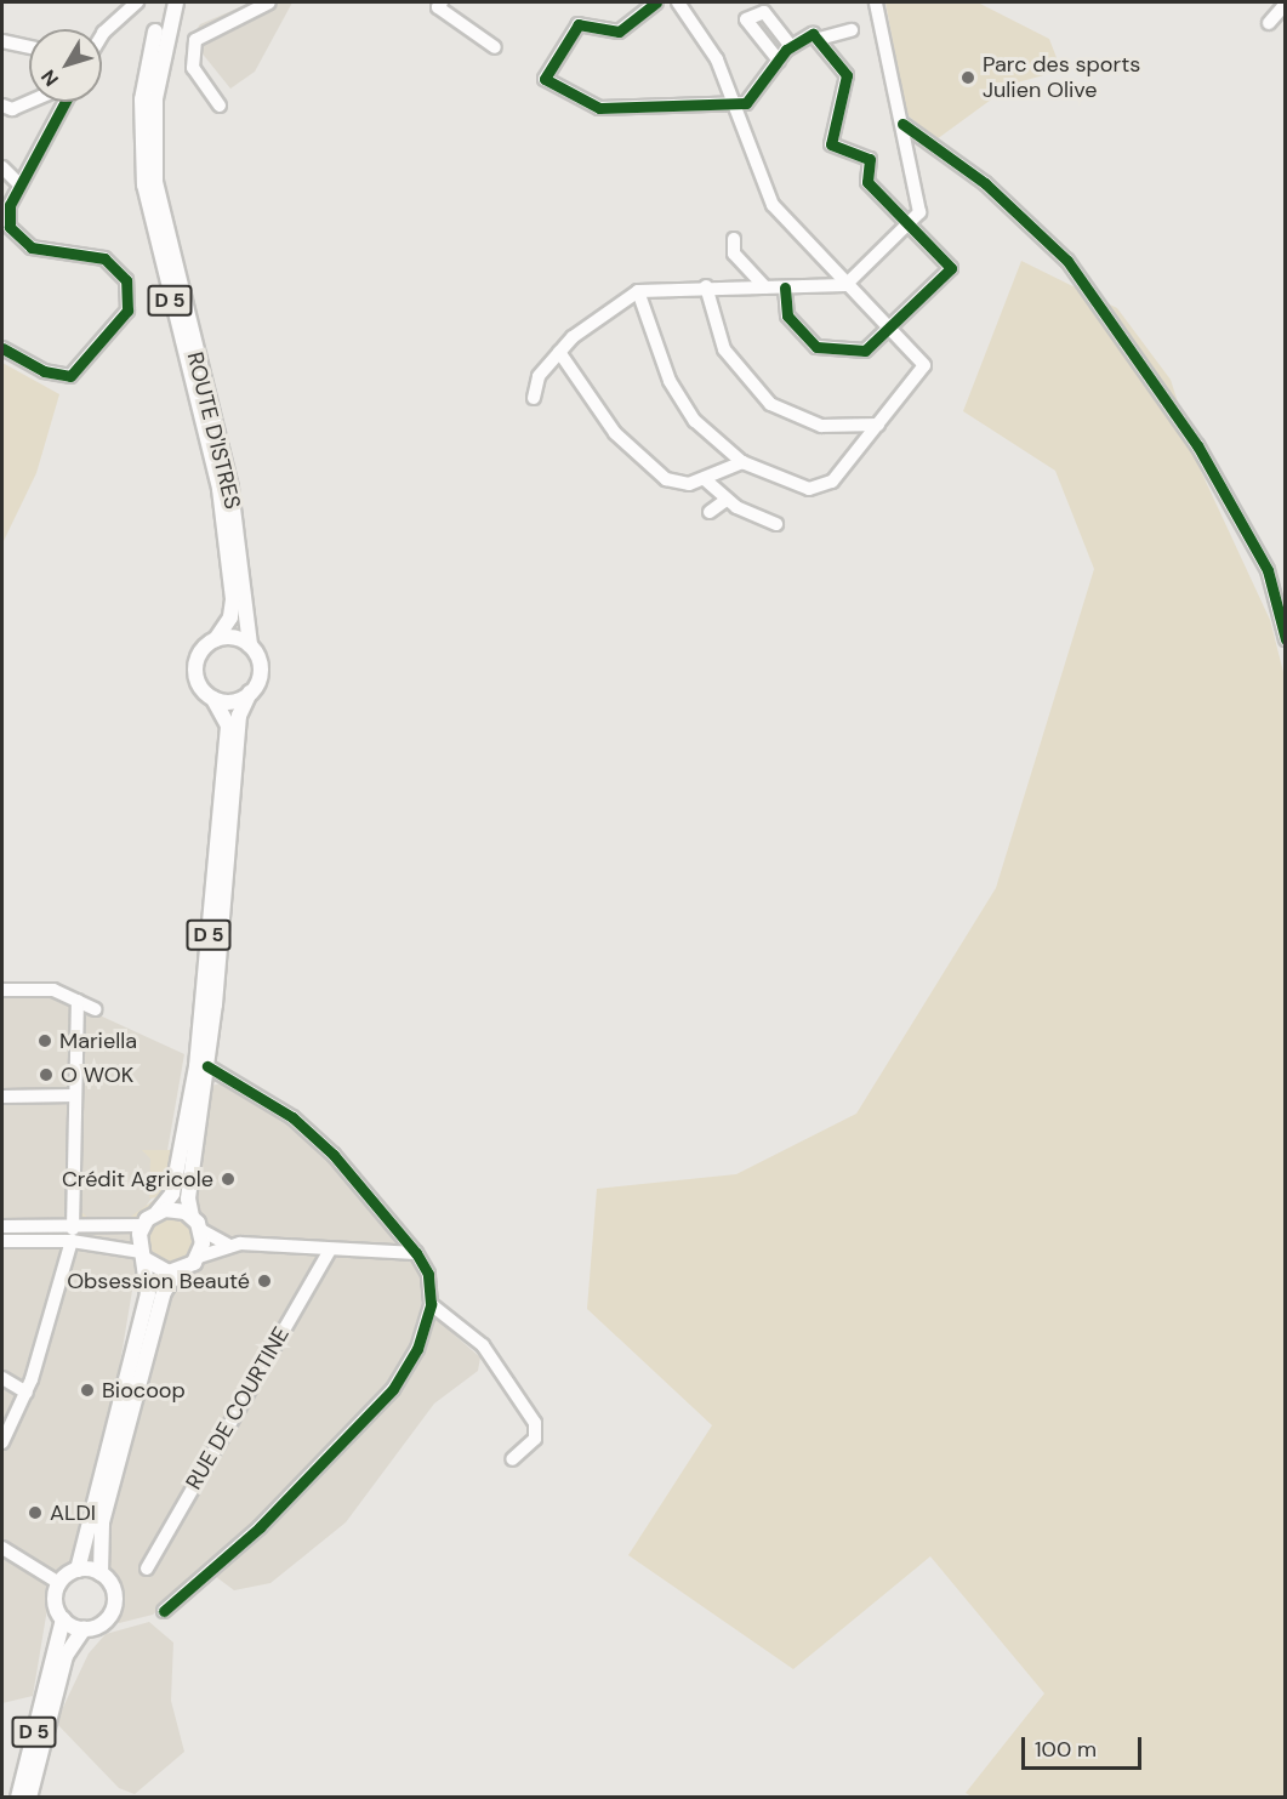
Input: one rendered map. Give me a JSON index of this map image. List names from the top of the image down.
{
  "streets": {
    "main road": ["D 5", "ROUTE D'ISTRES"],
    "street": ["RUE DE COURTINE"]
  },
  "crossings": [
    ["D 5", "ROUTE D'ISTRES"]
  ],
  "places": [
    "Parc des sports Julien Olive",
    "Mariella",
    "O WOK",
    "Crédit Agricole",
    "Obsession Beauté",
    "Biocoop",
    "ALDI"
  ],
  "scale_bar": "100 m",
  "north": "bottom left"
}
